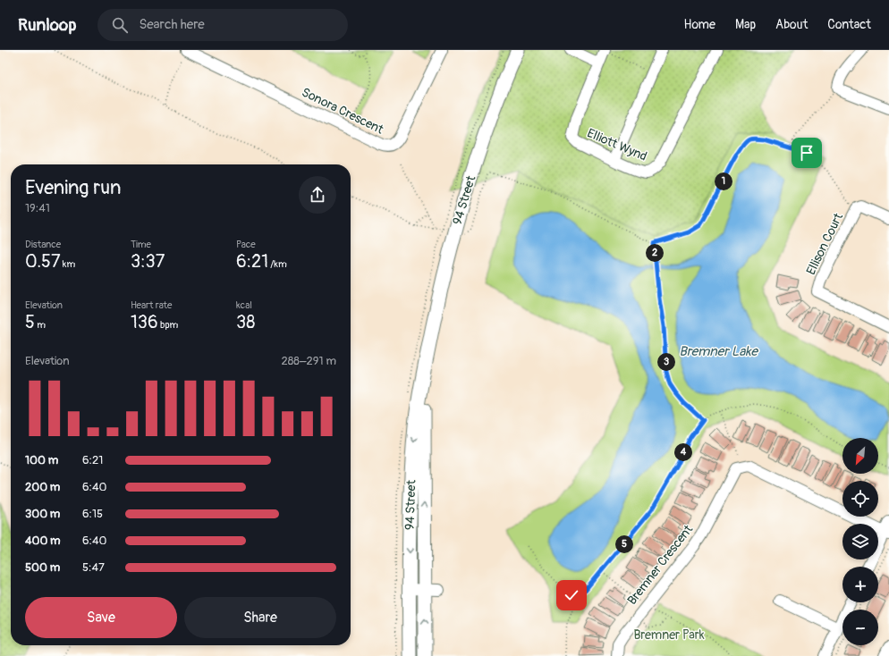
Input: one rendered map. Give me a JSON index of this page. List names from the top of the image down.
{
  "streets": {
    "main road": ["94 Street"],
    "street": [
      "Sonora Crescent",
      "Elliott Wynd",
      "Ellison Court",
      "Bremner Crescent"
    ]
  },
  "water": ["Bremner Lake"],
  "parks": ["Bremner Park"],
  "north": "bottom left",
  "page": {
    "header": "Runloop",
    "search": "Search here",
    "nav": [
      "Home",
      "Map",
      "About",
      "Contact"
    ],
    "heading": ["Evening run", "19:41"],
    "pins": [
      "1",
      "2",
      "3",
      "4",
      "5"
    ],
    "stats": [
      ["Distance", "0.57 km"],
      ["Time", "3:37"],
      ["Pace", "6:21 /km"],
      ["Elevation", "5 m"],
      ["Heart rate", "136 bpm"],
      ["kcal", "38"]
    ],
    "chart": ["Elevation", "288–291 m"],
    "map_buttons": ["+", "−"],
    "list": [
      {
        "name": "100 m",
        "note": "6:21"
      },
      {
        "name": "200 m",
        "note": "6:40"
      },
      {
        "name": "300 m",
        "note": "6:15"
      },
      {
        "name": "400 m",
        "note": "6:40"
      },
      {
        "name": "500 m",
        "note": "5:47"
      }
    ],
    "buttons": ["Save", "Share"]
  }
}
